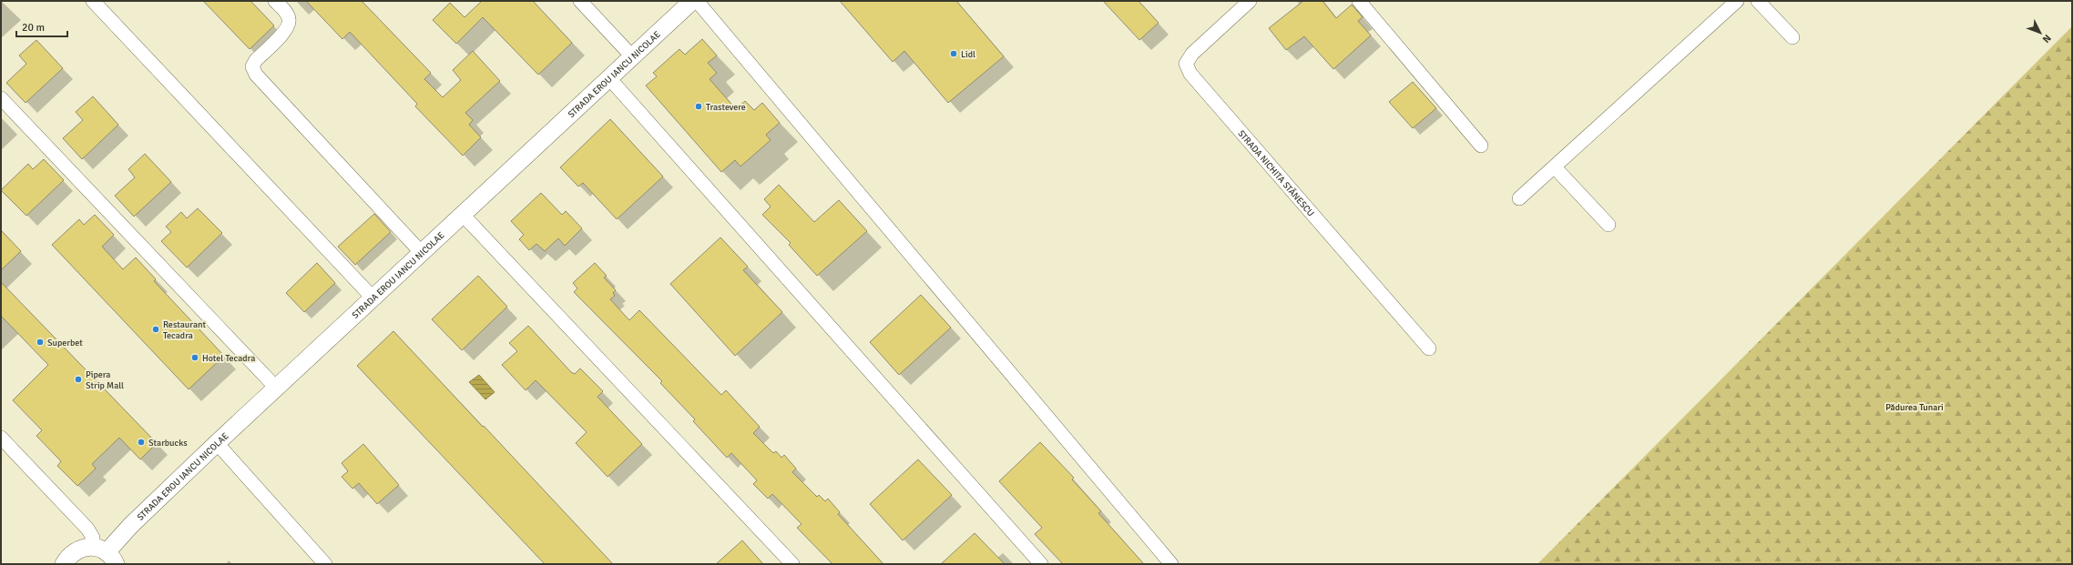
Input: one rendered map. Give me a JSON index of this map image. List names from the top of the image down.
{
  "streets": {
    "street": ["STRADA EROU IANCU NICOLAE", "STRADA NICHITA STĂNESCU"]
  },
  "parks": ["Pădurea Tunari"],
  "places": [
    "Lidl",
    "Trastevere",
    "Restaurant Tecadra",
    "Superbet",
    "Hotel Tecadra",
    "Pipera Strip Mall",
    "Starbucks"
  ],
  "scale_bar": "20 m",
  "north": "bottom right"
}
